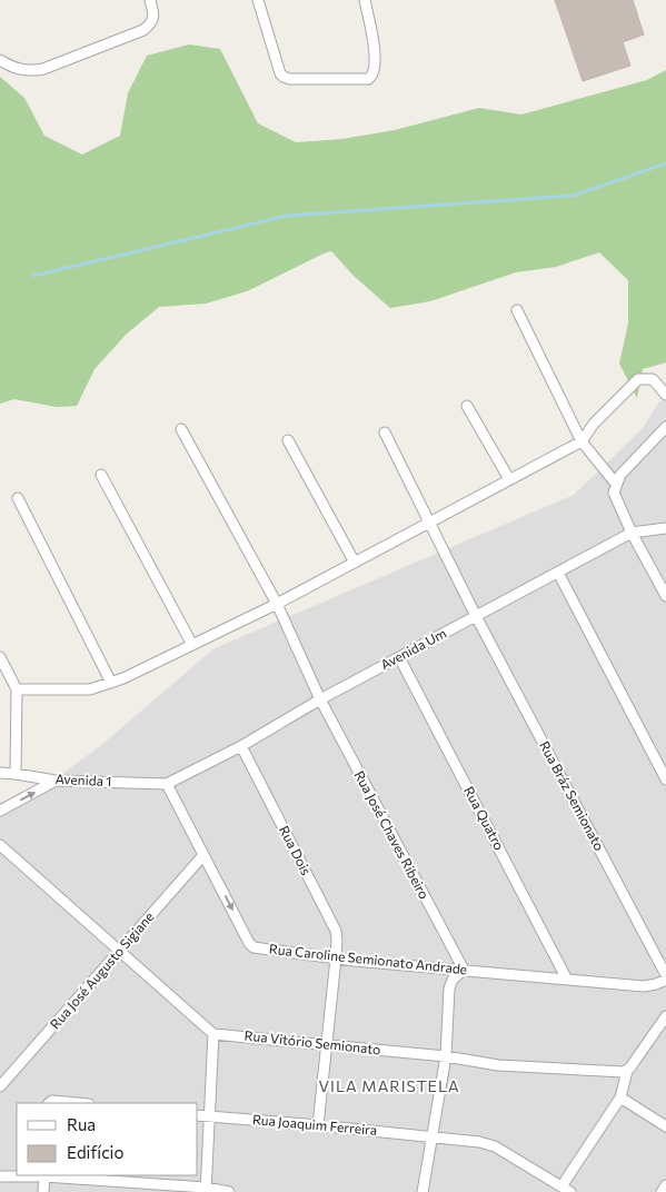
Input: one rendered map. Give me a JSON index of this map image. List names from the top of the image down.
{
  "streets": {
    "street": [
      "Avenida Um",
      "Avenida 1",
      "Rua Bráz Semionato",
      "Rua Quatro",
      "Rua José Chaves Ribeiro",
      "Rua Dois",
      "Rua Caroline Semionato Andrade",
      "Rua José Augusto Sigiane",
      "Rua Vitório Semionato",
      "Rua Joaquim Ferreira"
    ]
  },
  "crossings": [
    ["Avenida Um", "Avenida 1"],
    ["Avenida Um", "Rua Bráz Semionato"],
    ["Avenida Um", "Rua Quatro"],
    ["Avenida Um", "Rua José Chaves Ribeiro"],
    ["Avenida Um", "Rua Dois"],
    ["Avenida Um", "Rua Caroline Semionato Andrade"],
    ["Avenida 1", "Rua Caroline Semionato Andrade"],
    ["Rua Bráz Semionato", "Rua Caroline Semionato Andrade"],
    ["Rua Quatro", "Rua Caroline Semionato Andrade"],
    ["Rua José Chaves Ribeiro", "Rua Caroline Semionato Andrade"],
    ["Rua Dois", "Rua Caroline Semionato Andrade"],
    ["Rua Dois", "Rua Vitório Semionato"],
    ["Rua Dois", "Rua Joaquim Ferreira"],
    ["Rua Caroline Semionato Andrade", "Rua José Augusto Sigiane"]
  ],
  "districts": ["VILA MARISTELA"],
  "legend": ["Rua", "Edifício"]
}
